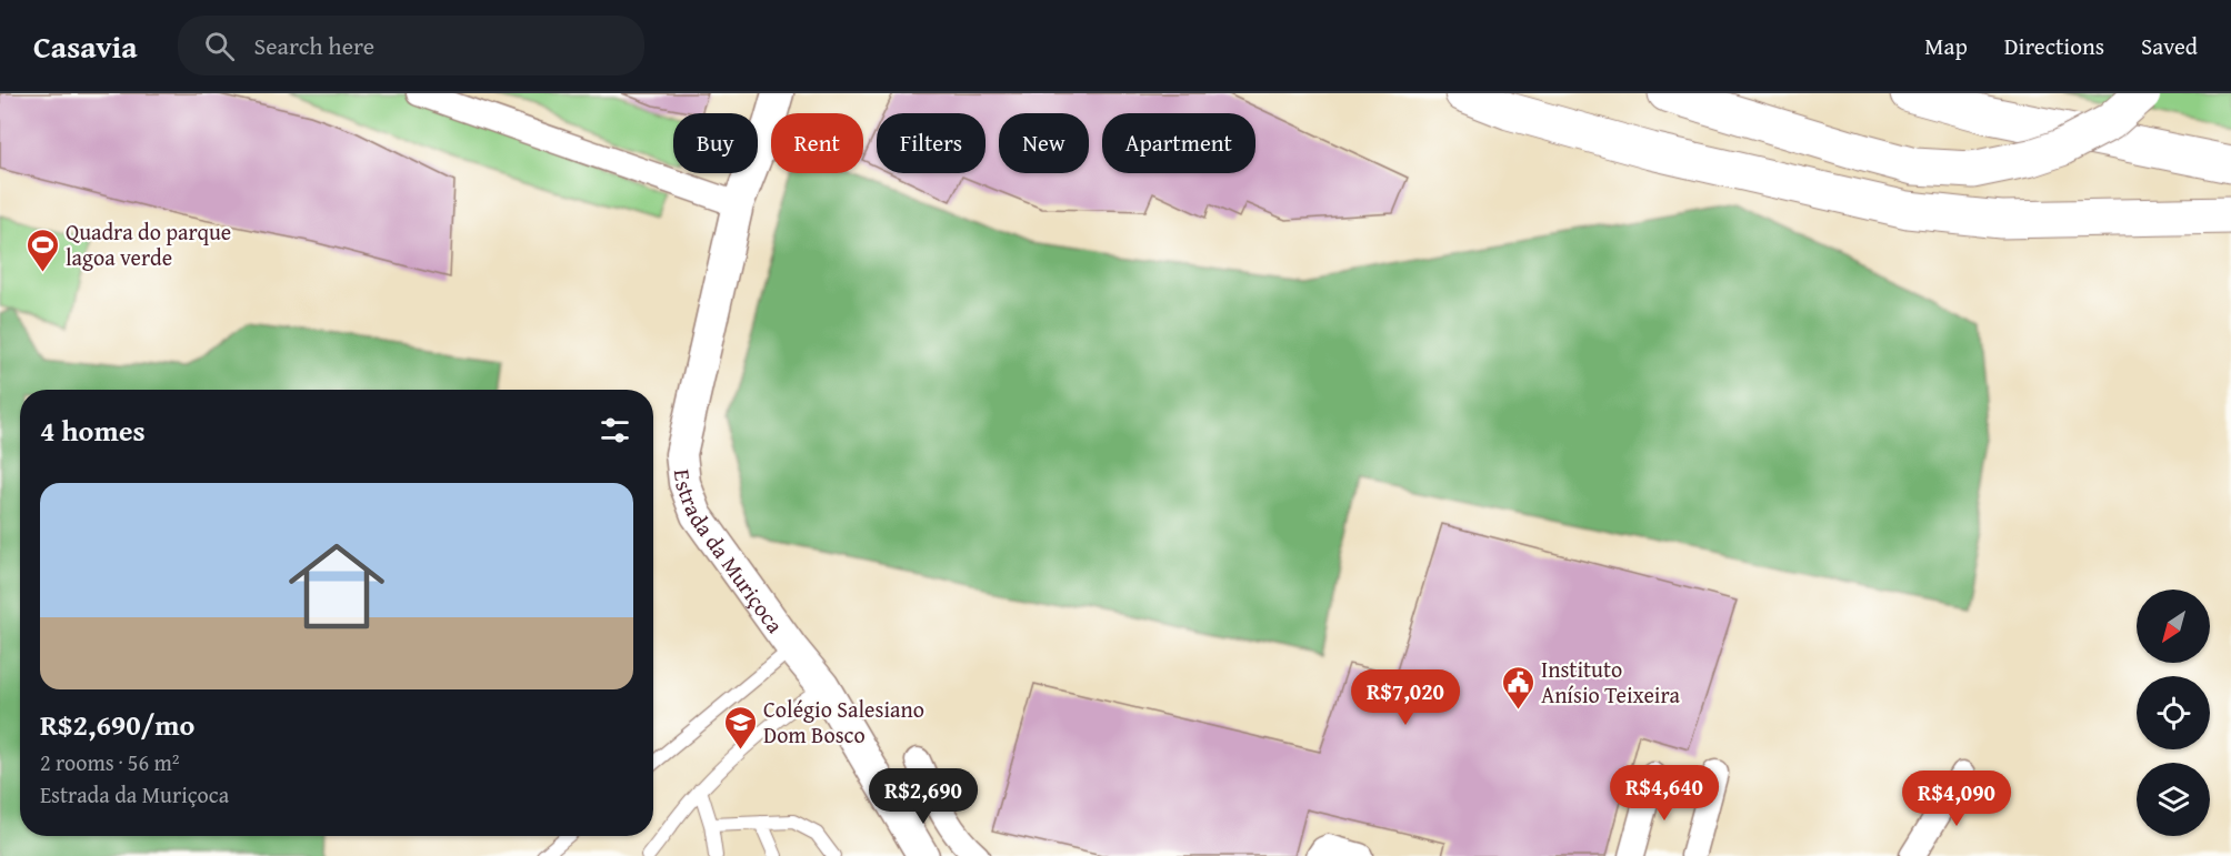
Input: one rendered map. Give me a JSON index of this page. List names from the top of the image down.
{
  "streets": {
    "street": ["Estrada da Muriçoca"]
  },
  "places": {
    "sports": ["Quadra do parque lagoa verde"],
    "public building": ["Instituto Anísio Teixeira"],
    "school or university": ["Colégio Salesiano Dom Bosco"]
  },
  "north": "bottom left",
  "page": {
    "header": "Casavia",
    "search": "Search here",
    "nav": ["Map", "Directions", "Saved"],
    "chip": [
      "Buy",
      "Rent",
      "Filters",
      "New",
      "Apartment"
    ],
    "heading": "4 homes",
    "list": [
      {
        "name": "R$2,690/mo",
        "note": "2 rooms · 56 m² · Estrada da Muriçoca"
      }
    ],
    "price": [
      "R$7,020",
      "R$4,640",
      "R$2,690",
      "R$4,090"
    ]
  }
}
